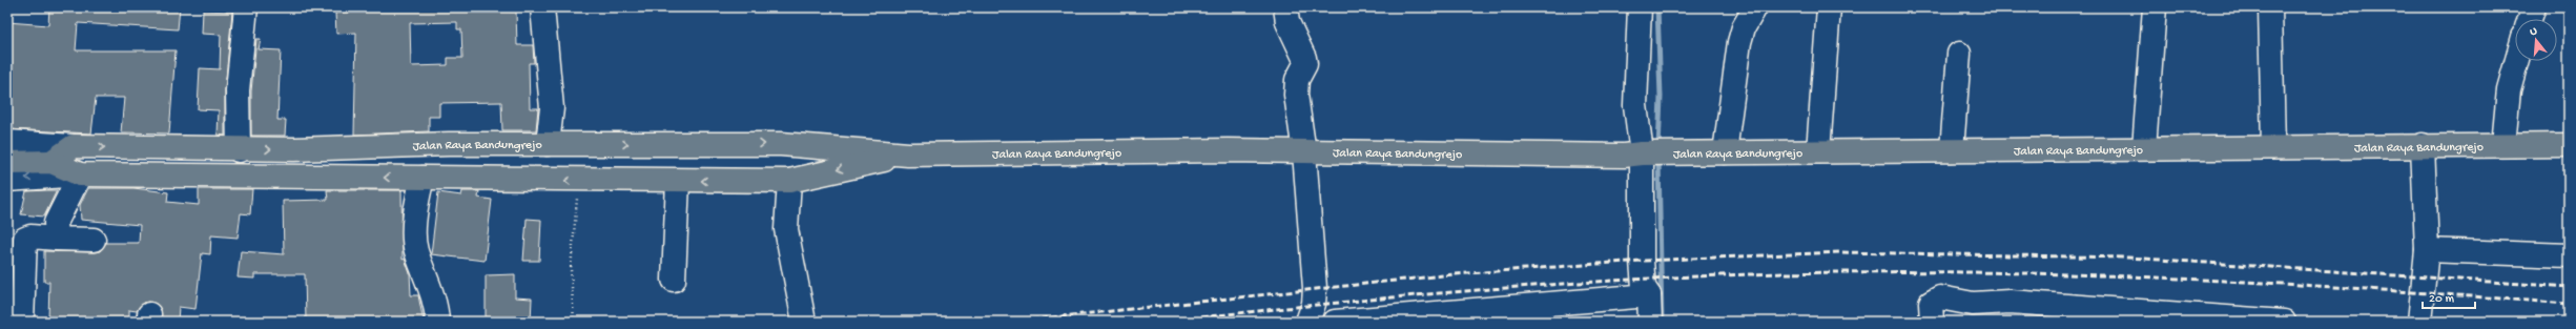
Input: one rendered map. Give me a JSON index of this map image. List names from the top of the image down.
{
  "streets": {
    "main road": ["Jalan Raya Bandungrejo"]
  },
  "scale_bar": "20 m",
  "north": "top"
}
